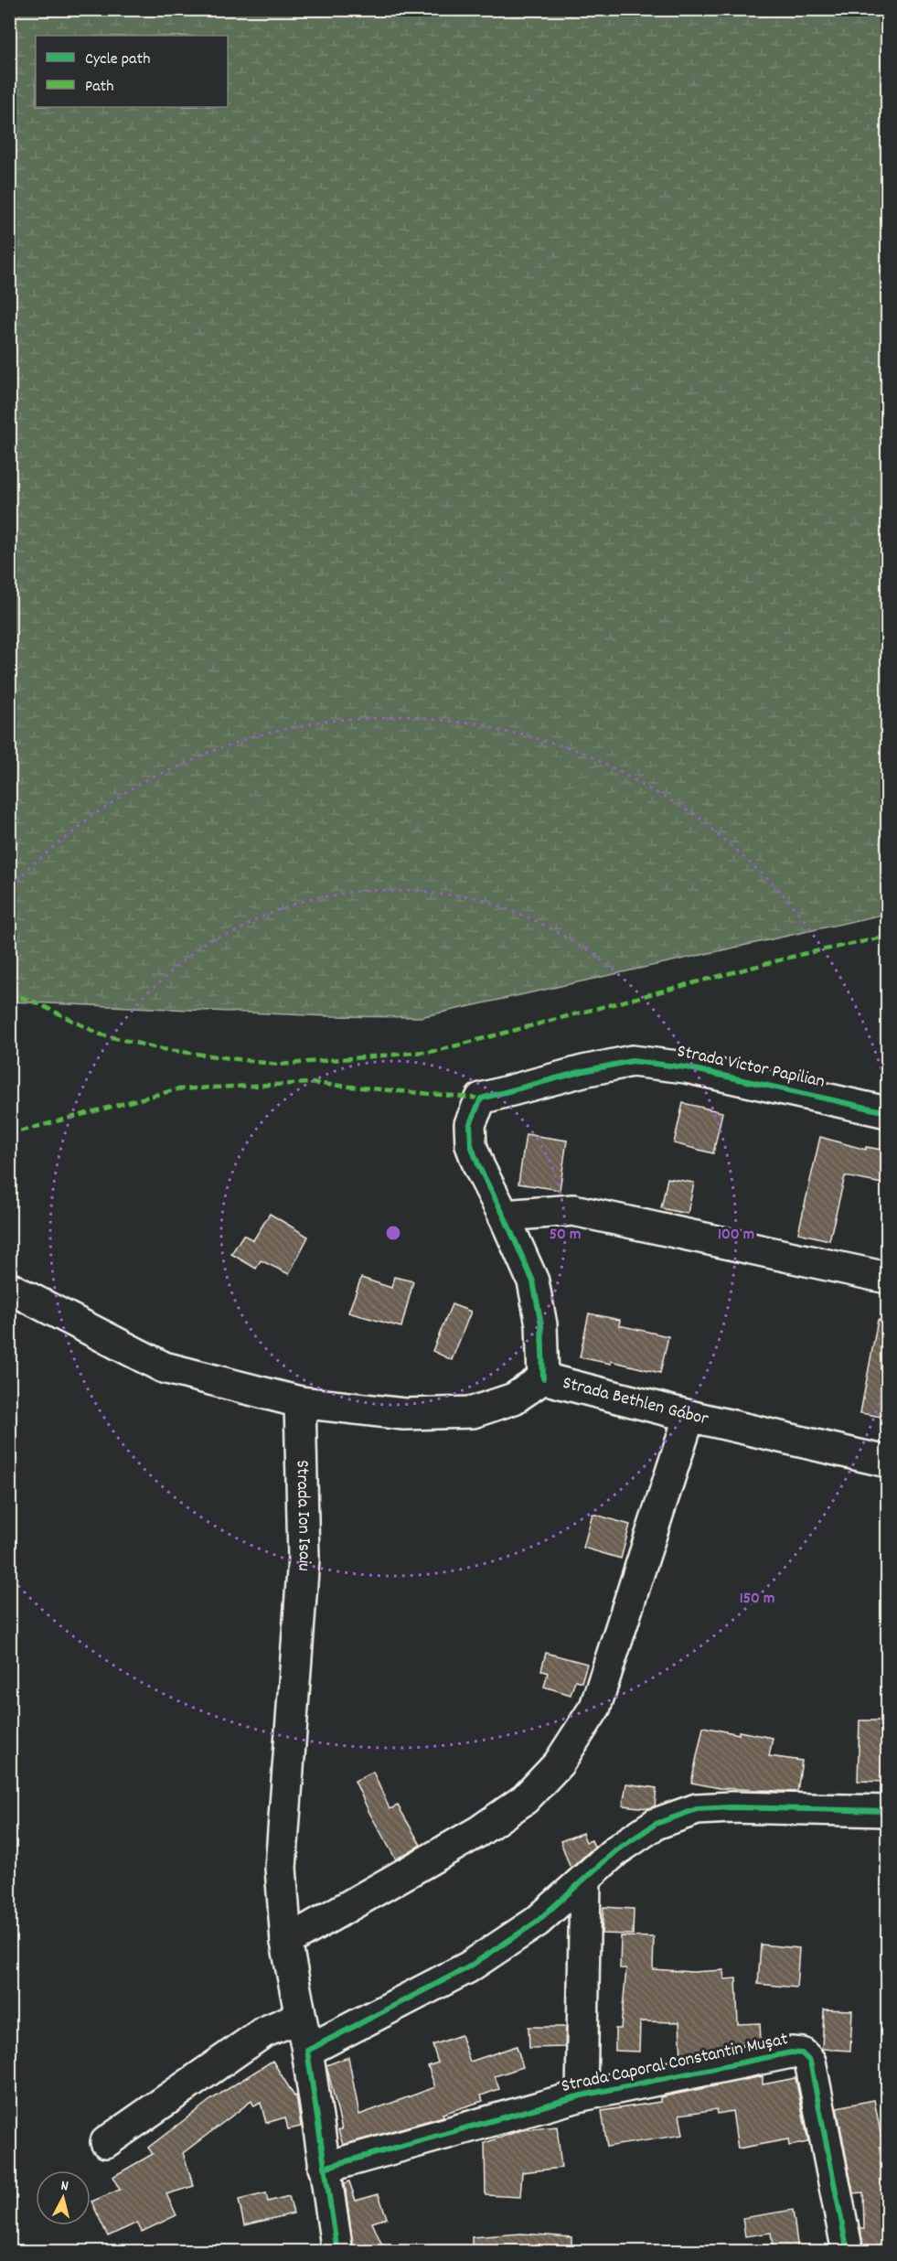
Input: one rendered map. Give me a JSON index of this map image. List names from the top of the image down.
{
  "streets": {
    "street": [
      "Strada Victor Papilian",
      "Strada Bethlen Gábor",
      "Strada Ion Isaiu",
      "Strada Caporal Constantin Mușat"
    ]
  },
  "crossings": [
    ["Strada Victor Papilian", "Strada Bethlen Gábor"]
  ],
  "legend": ["Cycle path", "Path"],
  "north": "top",
  "rings": ["50 m", "100 m", "150 m"]
}
